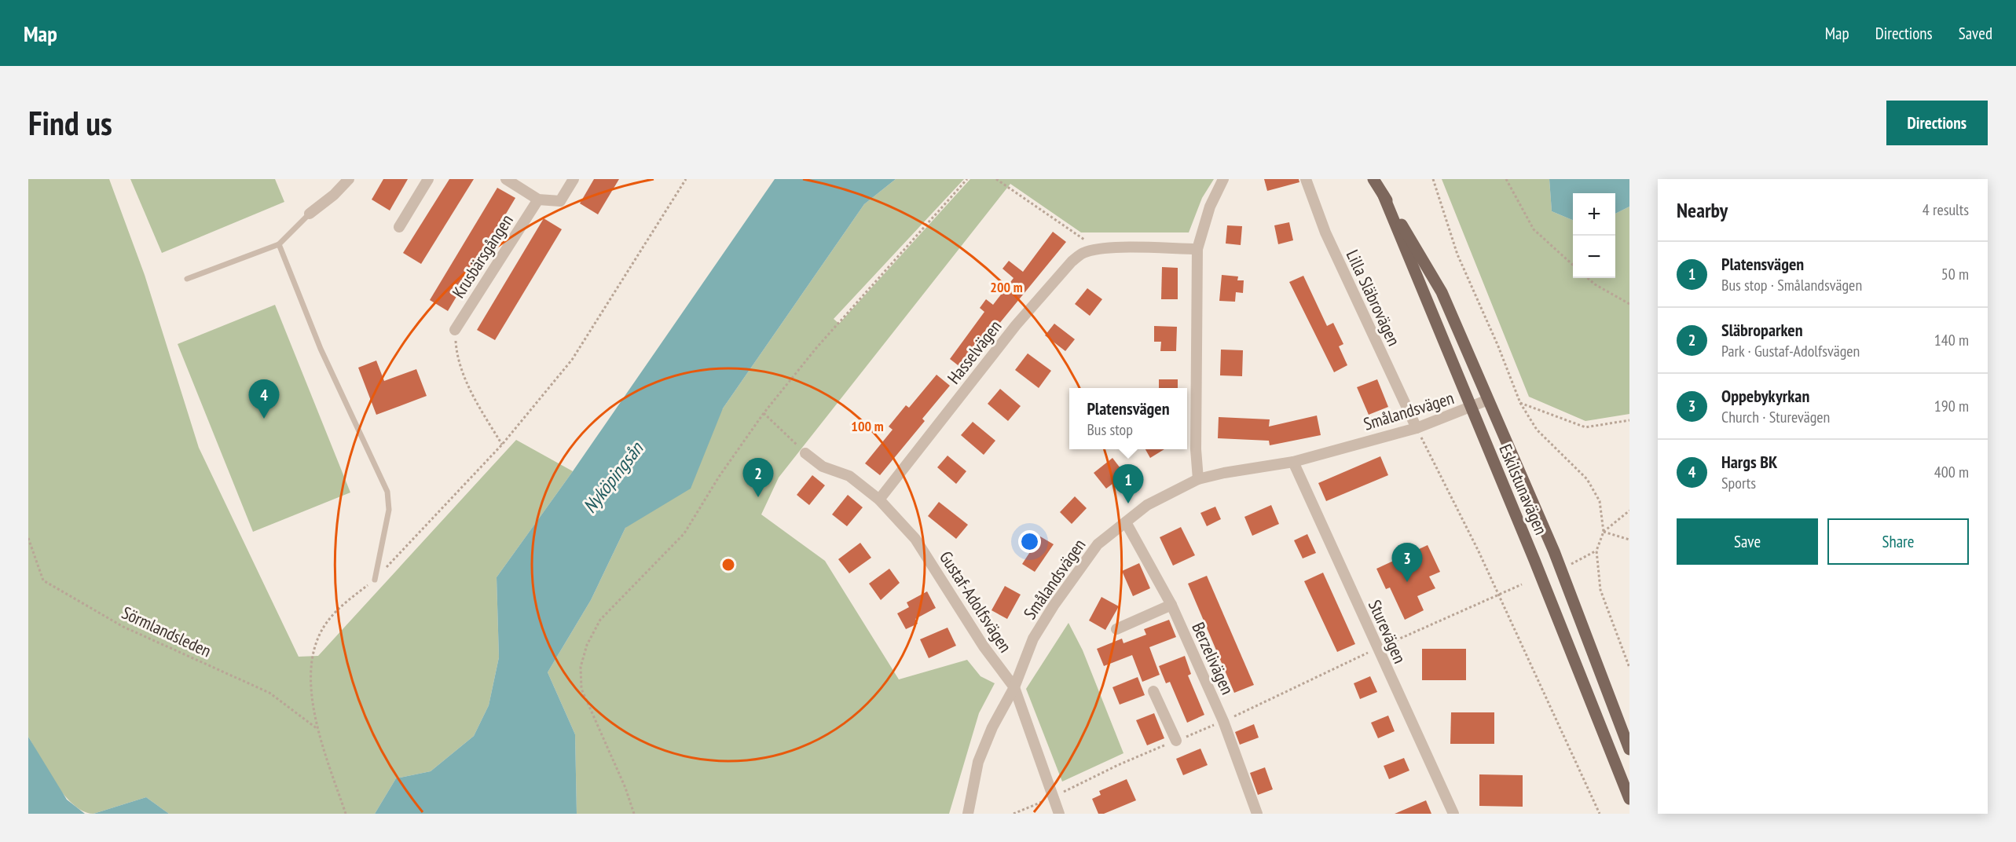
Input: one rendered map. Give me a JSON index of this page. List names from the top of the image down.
{
  "streets": {
    "main road": ["Eskilstunavägen"],
    "street": [
      "Krusbärsgången",
      "Lilla Släbrovägen",
      "Hasselvägen",
      "Smålandsvägen",
      "Gustaf-Adolfsvägen",
      "Sturevägen",
      "Berzelivägen"
    ],
    "path": ["Sörmlandsleden"]
  },
  "crossings": [
    ["Lilla Släbrovägen", "Smålandsvägen"],
    ["Hasselvägen", "Gustaf-Adolfsvägen"],
    ["Smålandsvägen", "Eskilstunavägen"],
    ["Smålandsvägen", "Gustaf-Adolfsvägen"],
    ["Smålandsvägen", "Sturevägen"],
    ["Smålandsvägen", "Berzelivägen"]
  ],
  "water": ["Nyköpingsån"],
  "page": {
    "header": "Map",
    "nav": ["Map", "Directions", "Saved"],
    "buttons": [
      "Directions",
      ["Save", "Share"]
    ],
    "title": "Find us",
    "heading": ["Nearby", "4 results"],
    "map_buttons": ["+", "−"],
    "list": [
      {
        "mark": "1",
        "name": "Platensvägen",
        "note": "Bus stop · Smålandsvägen",
        "value": "50 m"
      },
      {
        "mark": "2",
        "name": "Släbroparken",
        "note": "Park · Gustaf-Adolfsvägen",
        "value": "140 m"
      },
      {
        "mark": "3",
        "name": "Oppebykyrkan",
        "note": "Church · Sturevägen",
        "value": "190 m"
      },
      {
        "mark": "4",
        "name": "Hargs BK",
        "note": "Sports",
        "value": "400 m"
      }
    ],
    "pins": [
      "4",
      "2",
      "1",
      "3"
    ],
    "popup": ["Platensvägen", "Bus stop"]
  },
  "rings": ["200 m", "100 m"]
}
